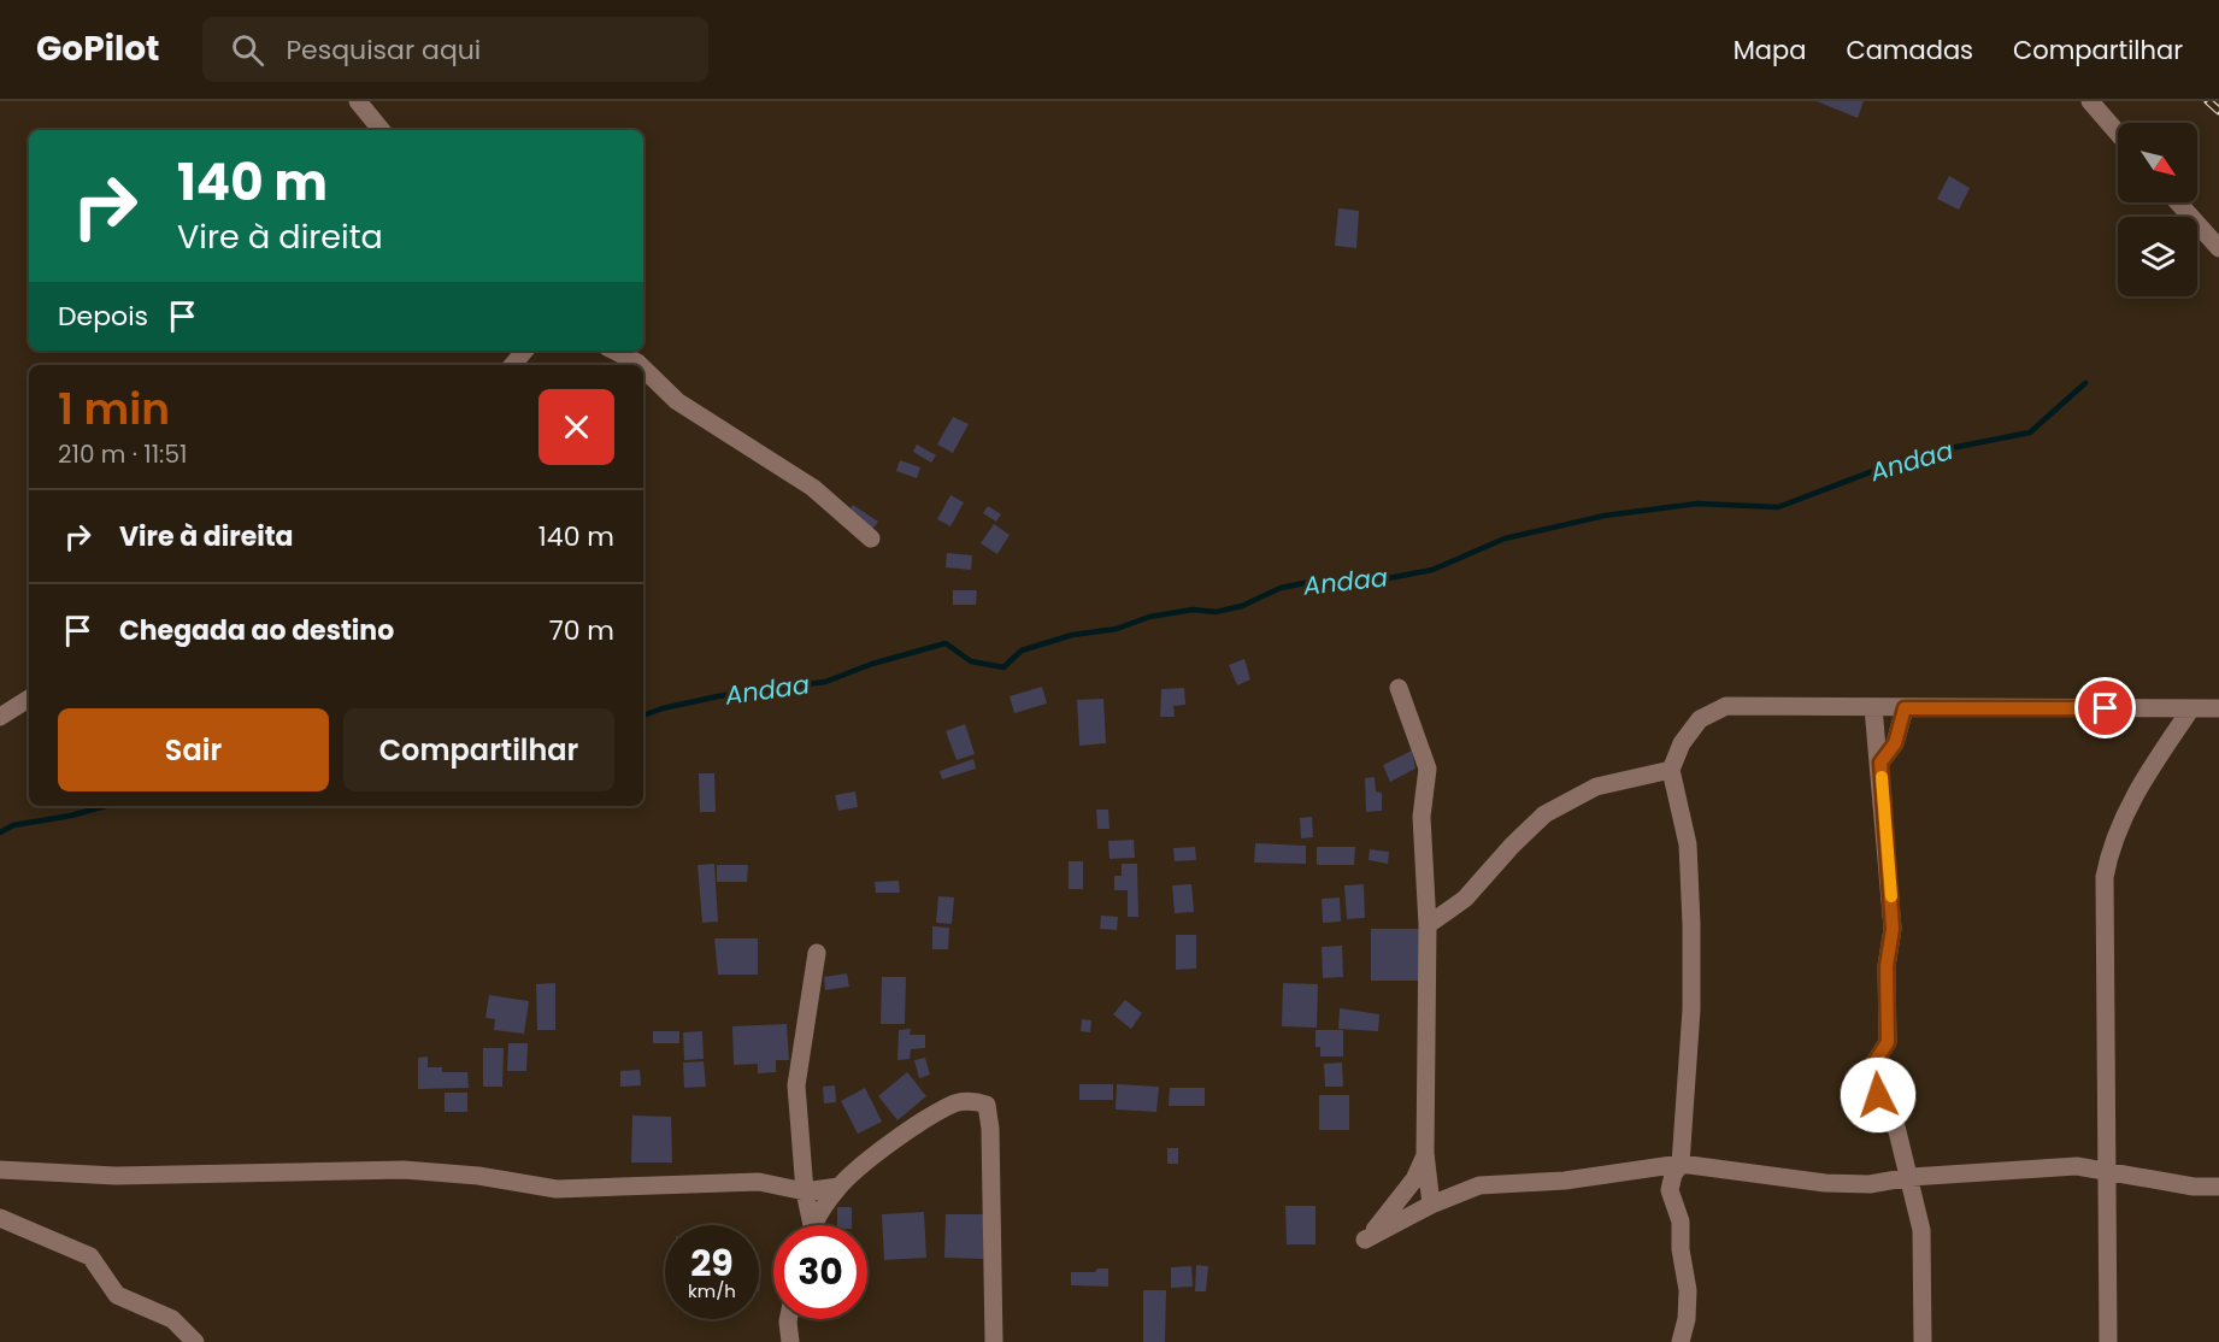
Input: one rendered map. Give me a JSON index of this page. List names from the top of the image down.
{
  "water": ["Andaa"],
  "north": "bottom right",
  "page": {
    "header": "GoPilot",
    "search": "Pesquisar aqui",
    "nav": ["Mapa", "Camadas", "Compartilhar"],
    "turn": ["140 m", "Vire à direita"],
    "then": "Depois",
    "heading": ["1 min", "210 m · 11:51"],
    "list": [
      {
        "name": "Vire à direita",
        "value": "140 m"
      },
      {
        "name": "Chegada ao destino",
        "value": "70 m"
      }
    ],
    "buttons": ["Sair", "Compartilhar"],
    "speed": "29 km/h",
    "limit": "30"
  }
}
